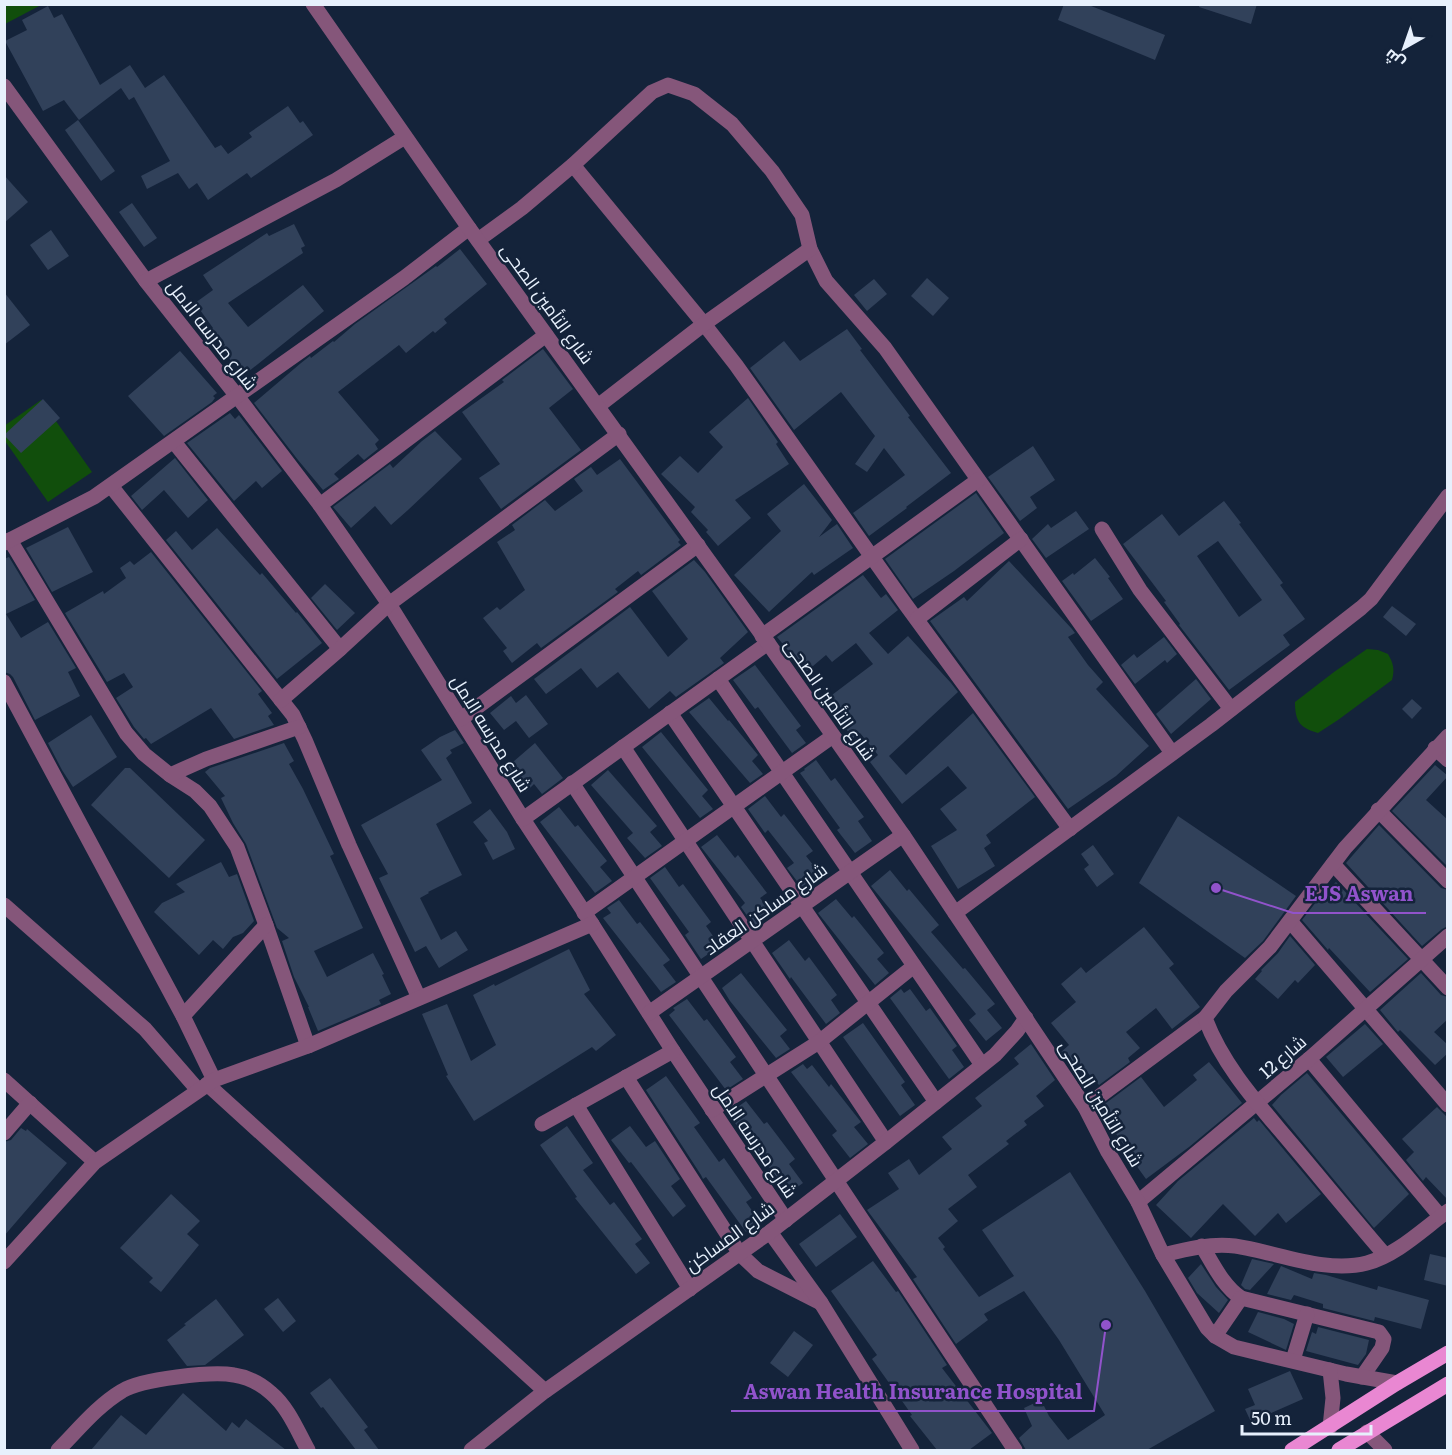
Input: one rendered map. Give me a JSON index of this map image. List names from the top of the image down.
{
  "streets": {
    "street": [
      "شارع التأمين الصحى",
      "شارع مدرسه الامل",
      "شارع مساكن العقاد",
      "شارع 12",
      "شارع المساكن"
    ]
  },
  "crossings": [
    ["شارع التأمين الصحى", "شارع مساكن العقاد"],
    ["شارع التأمين الصحى", "شارع 12"],
    ["شارع التأمين الصحى", "شارع المساكن"],
    ["شارع مدرسه الامل", "شارع مساكن العقاد"],
    ["شارع مدرسه الامل", "شارع المساكن"]
  ],
  "places": ["EJS Aswan", "Aswan Health Insurance Hospital"],
  "scale_bar": "50 m",
  "north": "bottom left"
}
